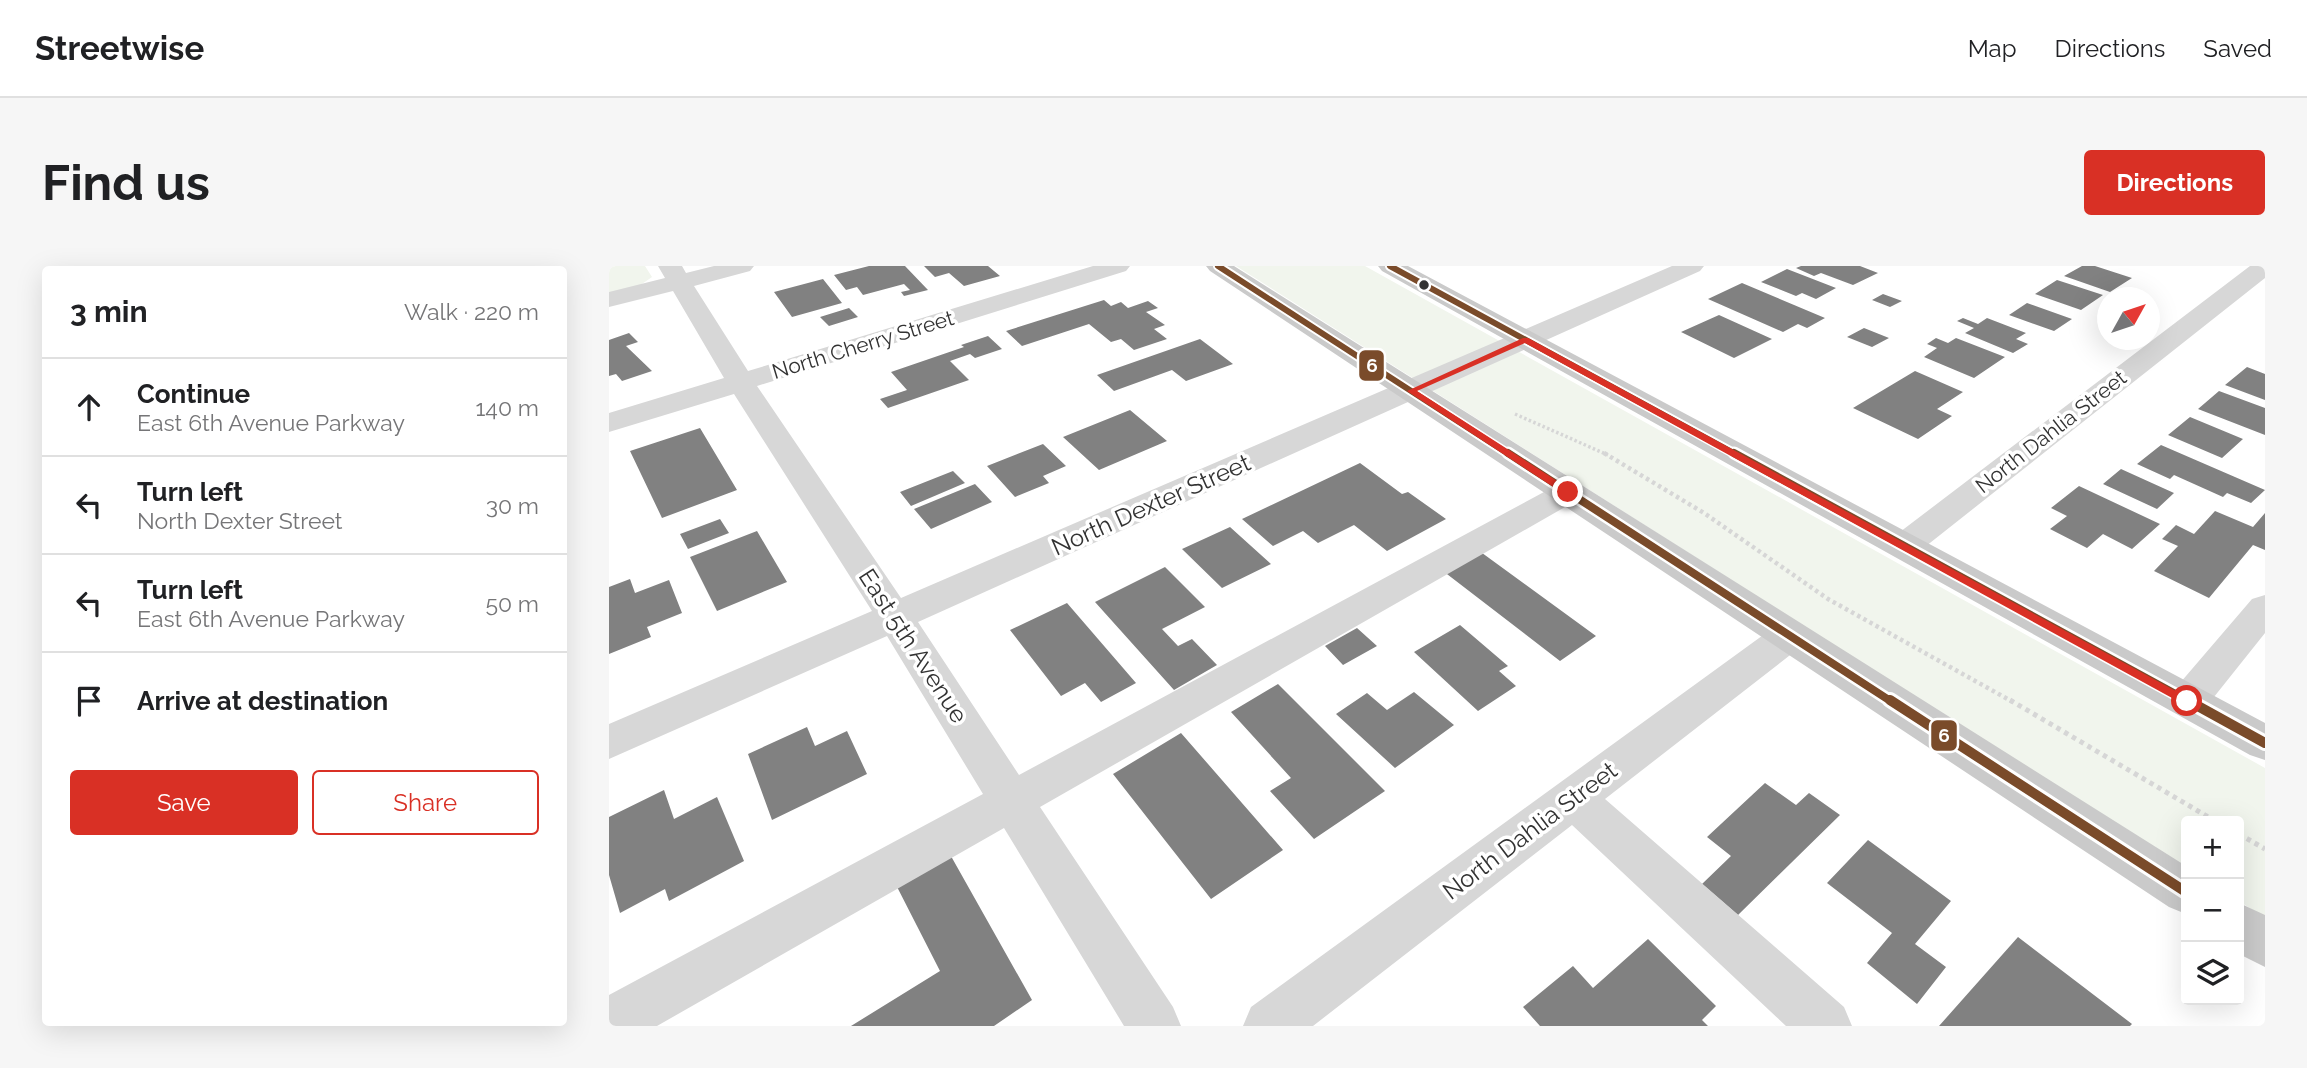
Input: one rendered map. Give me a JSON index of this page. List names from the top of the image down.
{
  "streets": {
    "street": [
      "North Cherry Street",
      "North Dahlia Street",
      "North Dexter Street",
      "East 5th Avenue"
    ]
  },
  "crossings": [
    ["North Cherry Street", "East 5th Avenue"],
    ["North Dexter Street", "East 5th Avenue"]
  ],
  "lines": ["transit line 6"],
  "north": "top right",
  "page": {
    "header": "Streetwise",
    "nav": ["Map", "Directions", "Saved"],
    "buttons": [
      "Directions",
      ["Save", "Share"]
    ],
    "title": "Find us",
    "heading": ["3 min", "Walk · 220 m"],
    "list": [
      ["Continue", "East 6th Avenue Parkway", "140 m"],
      ["Turn left", "North Dexter Street", "30 m"],
      ["Turn left", "East 6th Avenue Parkway", "50 m"],
      "Arrive at destination"
    ],
    "map_buttons": ["+", "−"]
  }
}
